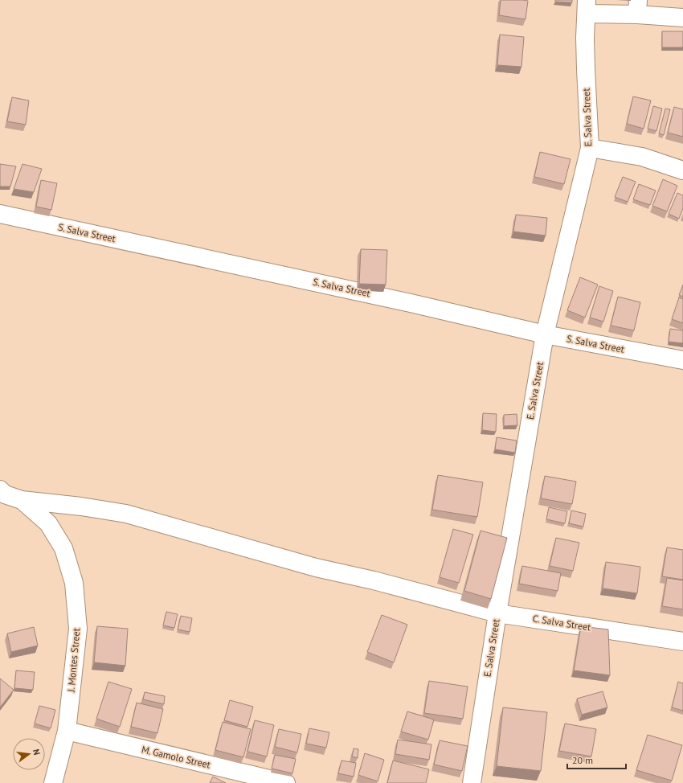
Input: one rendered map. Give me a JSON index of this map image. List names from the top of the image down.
{
  "streets": {
    "street": [
      "E. Salva Street",
      "S. Salva Street",
      "C. Salva Street",
      "J. Montes Street",
      "M. Gamolo Street"
    ]
  },
  "crossings": [
    ["E. Salva Street", "S. Salva Street"],
    ["E. Salva Street", "C. Salva Street"],
    ["C. Salva Street", "J. Montes Street"],
    ["J. Montes Street", "M. Gamolo Street"]
  ],
  "scale_bar": "20 m",
  "north": "right"
}
